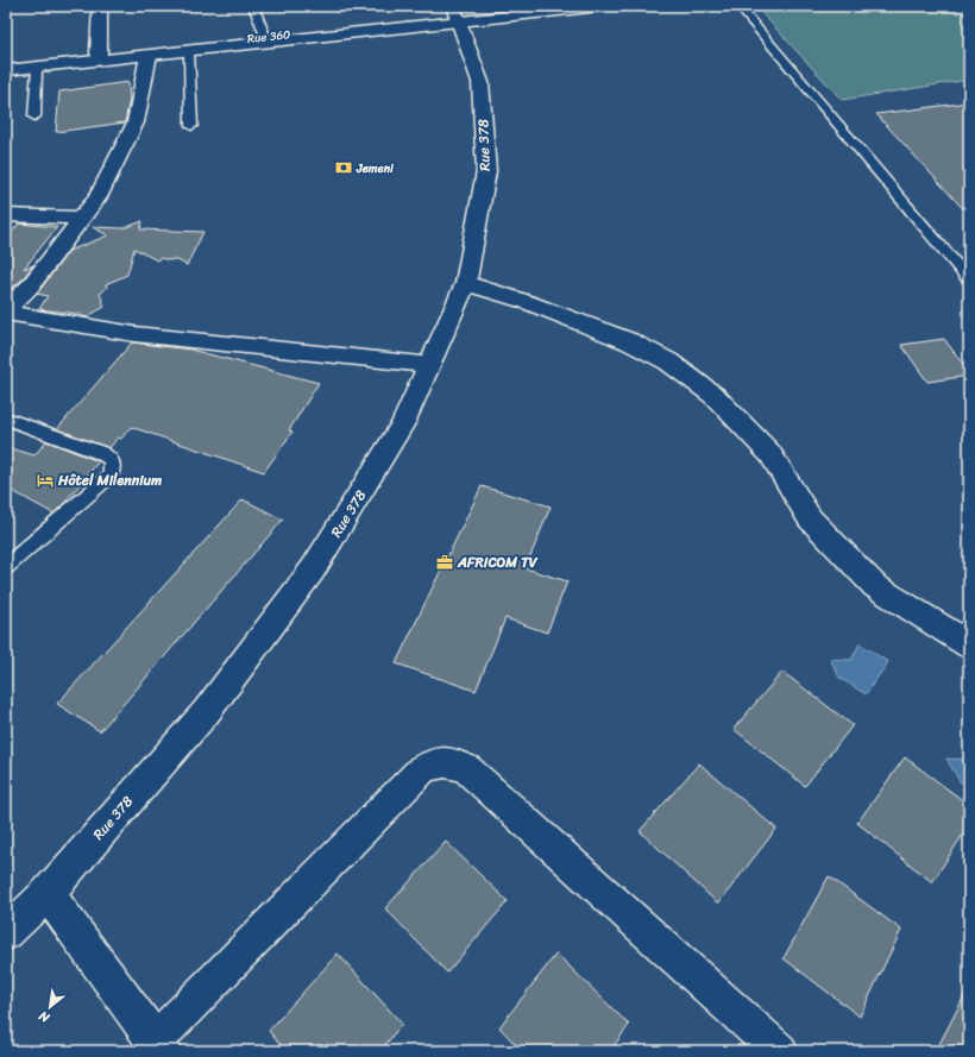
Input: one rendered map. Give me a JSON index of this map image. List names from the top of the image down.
{
  "streets": {
    "street": ["Rue 360", "Rue 378"]
  },
  "crossings": [
    ["Rue 360", "Rue 378"]
  ],
  "places": {
    "bank": ["Jemeni"],
    "hotel": ["Hôtel Milennium"],
    "office": ["AFRICOM TV"]
  },
  "north": "bottom left"
}
